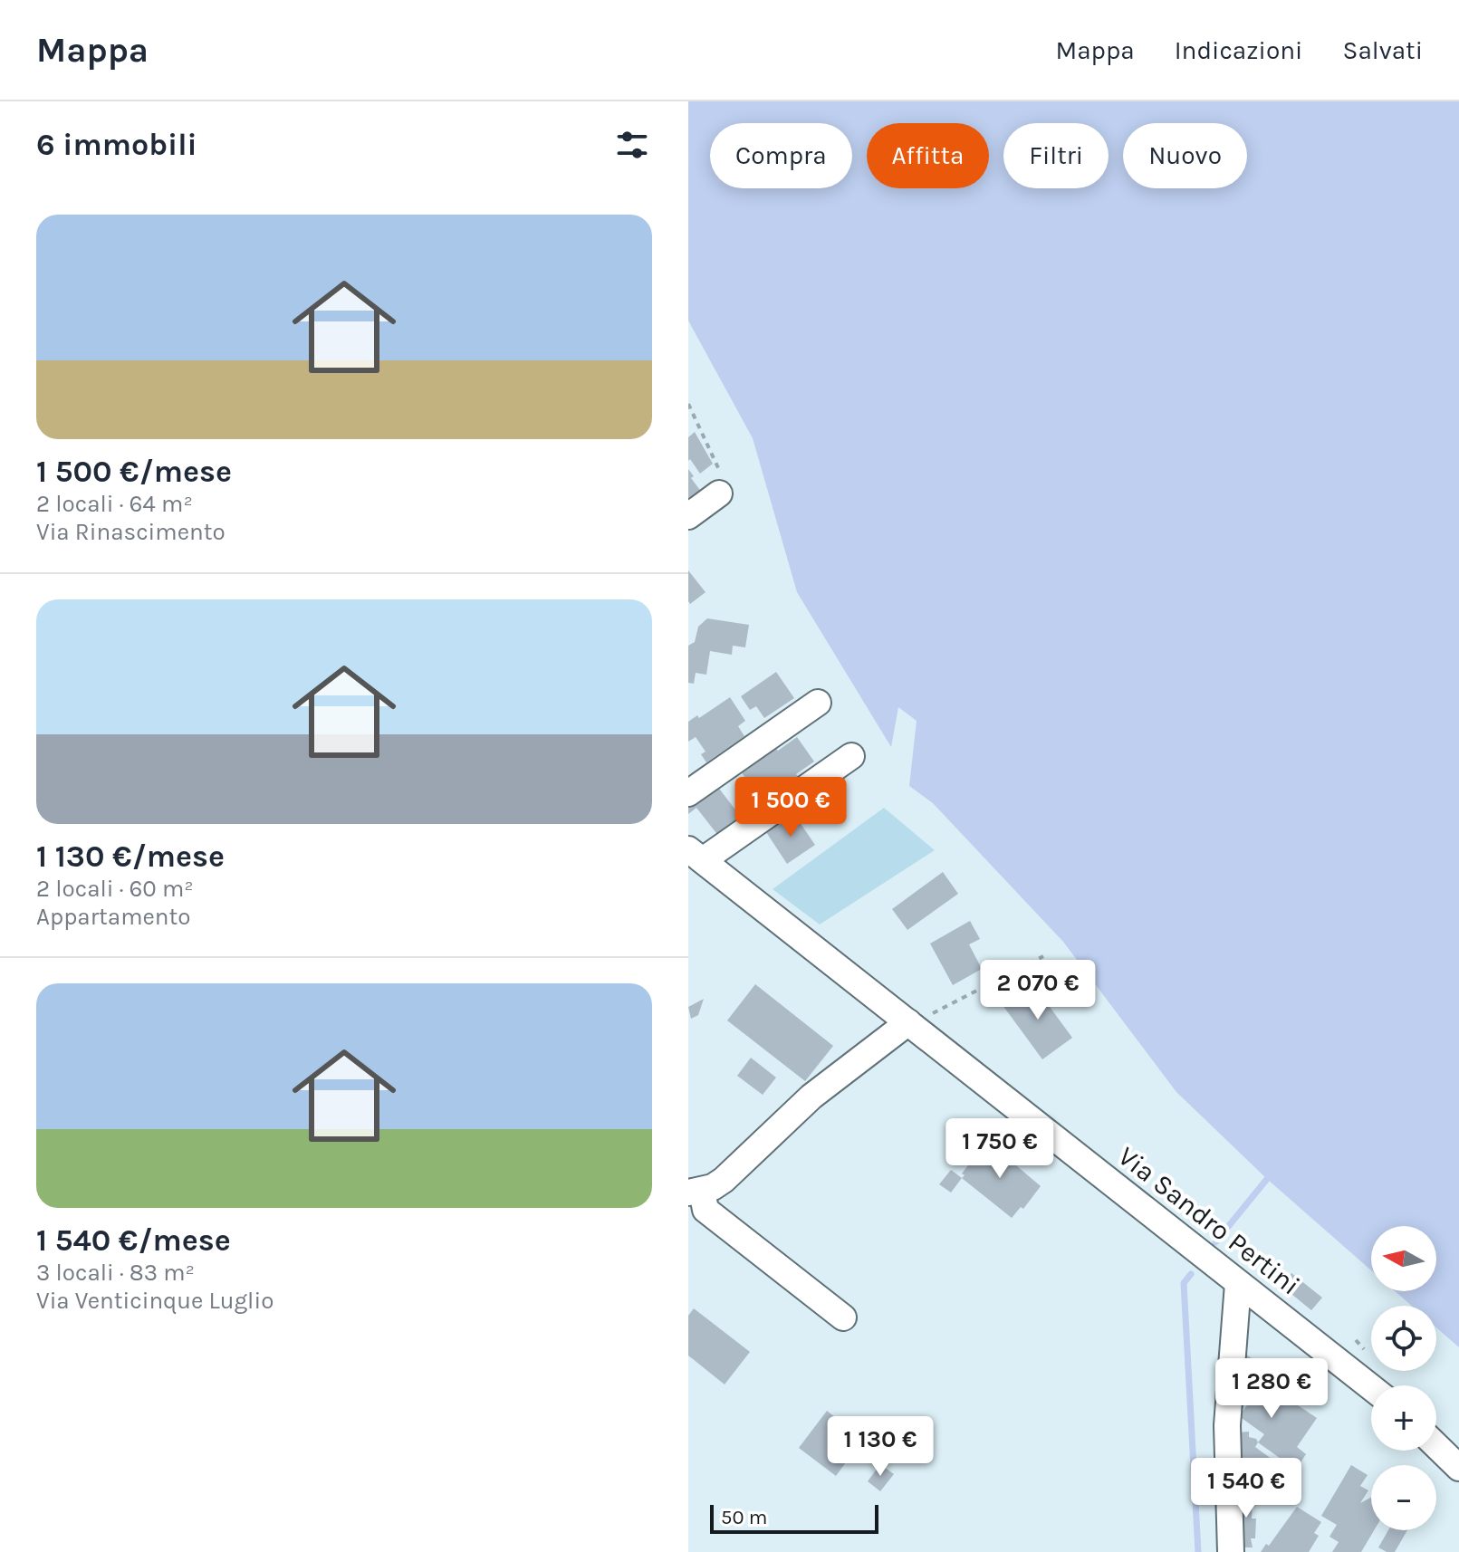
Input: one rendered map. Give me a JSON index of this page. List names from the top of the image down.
{
  "streets": {
    "street": ["Via Sandro Pertini"]
  },
  "scale_bar": "50 m",
  "north": "left",
  "page": {
    "header": "Mappa",
    "nav": ["Mappa", "Indicazioni", "Salvati"],
    "heading": "6 immobili",
    "chip": [
      "Compra",
      "Affitta",
      "Filtri",
      "Nuovo"
    ],
    "list": [
      {
        "name": "1 500 €/mese",
        "note": "2 locali · 64 m² · Via Rinascimento"
      },
      {
        "name": "1 130 €/mese",
        "note": "2 locali · 60 m² · Appartamento"
      },
      {
        "name": "1 540 €/mese",
        "note": "3 locali · 83 m² · Via Venticinque Luglio"
      }
    ],
    "price": [
      "1 500 €",
      "2 070 €",
      "1 750 €",
      "1 280 €",
      "1 130 €",
      "1 540 €"
    ],
    "map_buttons": ["+", "−"],
    "scale": "50 m"
  }
}
